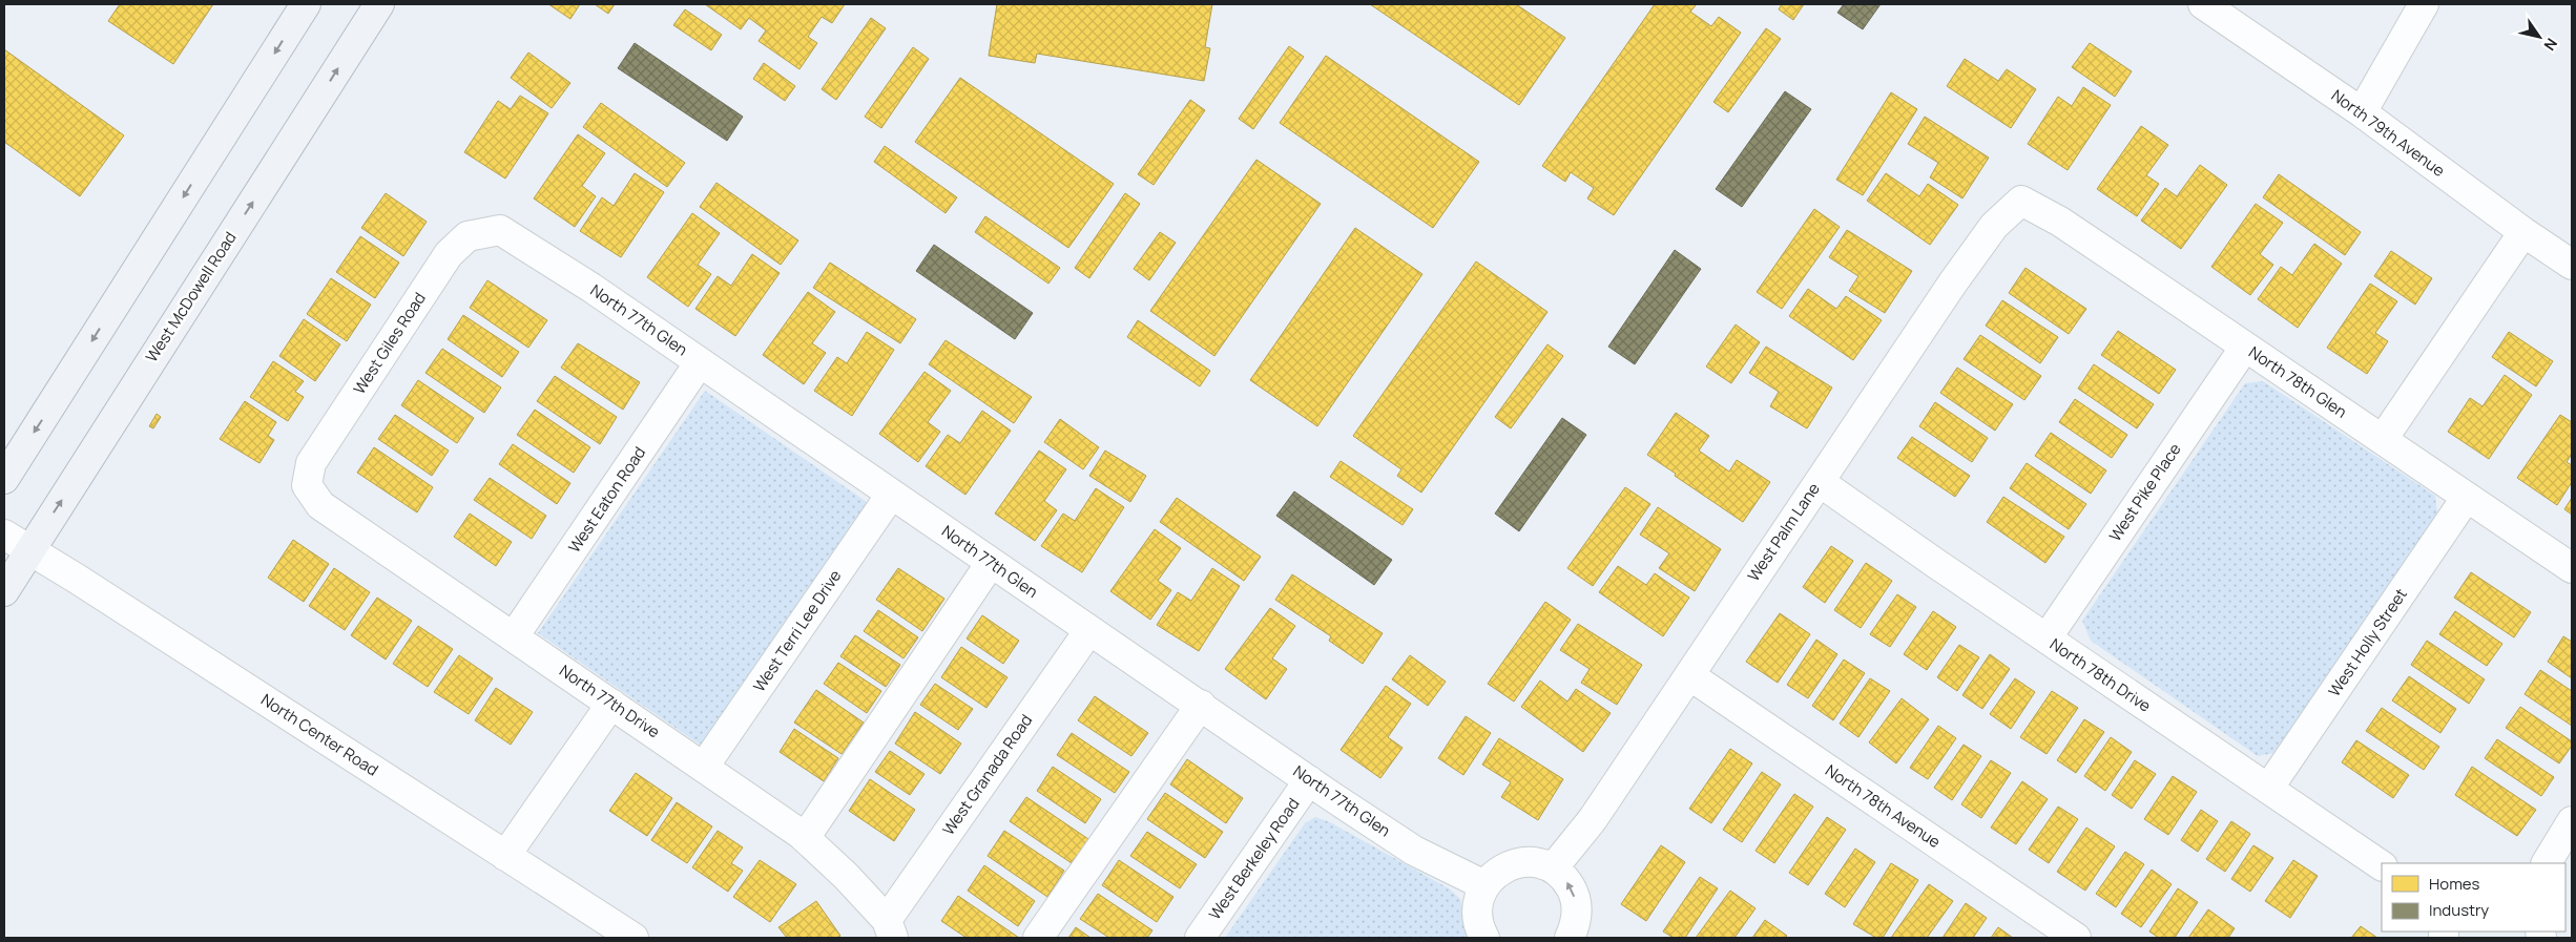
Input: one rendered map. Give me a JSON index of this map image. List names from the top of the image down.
{
  "streets": {
    "main road": ["West McDowell Road"],
    "street": [
      "North 79th Avenue",
      "North 77th Glen",
      "West Giles Road",
      "North 78th Glen",
      "West Pike Place",
      "West Eaton Road",
      "West Palm Lane",
      "West Terri Lee Drive",
      "West Holly Street",
      "North 78th Drive",
      "North 77th Drive",
      "North Center Road",
      "West Granada Road",
      "North 78th Avenue",
      "West Berkeley Road"
    ]
  },
  "crossings": [
    ["West McDowell Road", "North Center Road"],
    ["North 77th Glen", "West Giles Road"],
    ["North 77th Glen", "West Eaton Road"],
    ["North 77th Glen", "West Terri Lee Drive"],
    ["North 77th Glen", "West Granada Road"],
    ["North 77th Glen", "West Berkeley Road"],
    ["West Giles Road", "North 77th Drive"],
    ["North 78th Glen", "West Pike Place"],
    ["North 78th Glen", "West Palm Lane"],
    ["North 78th Glen", "West Holly Street"],
    ["West Pike Place", "North 78th Drive"],
    ["West Eaton Road", "North 77th Drive"],
    ["West Palm Lane", "North 78th Drive"],
    ["West Palm Lane", "North 78th Avenue"],
    ["West Terri Lee Drive", "North 77th Drive"],
    ["West Holly Street", "North 78th Drive"],
    ["North 77th Drive", "West Granada Road"]
  ],
  "legend": ["Homes", "Industry"],
  "north": "bottom right"
}
